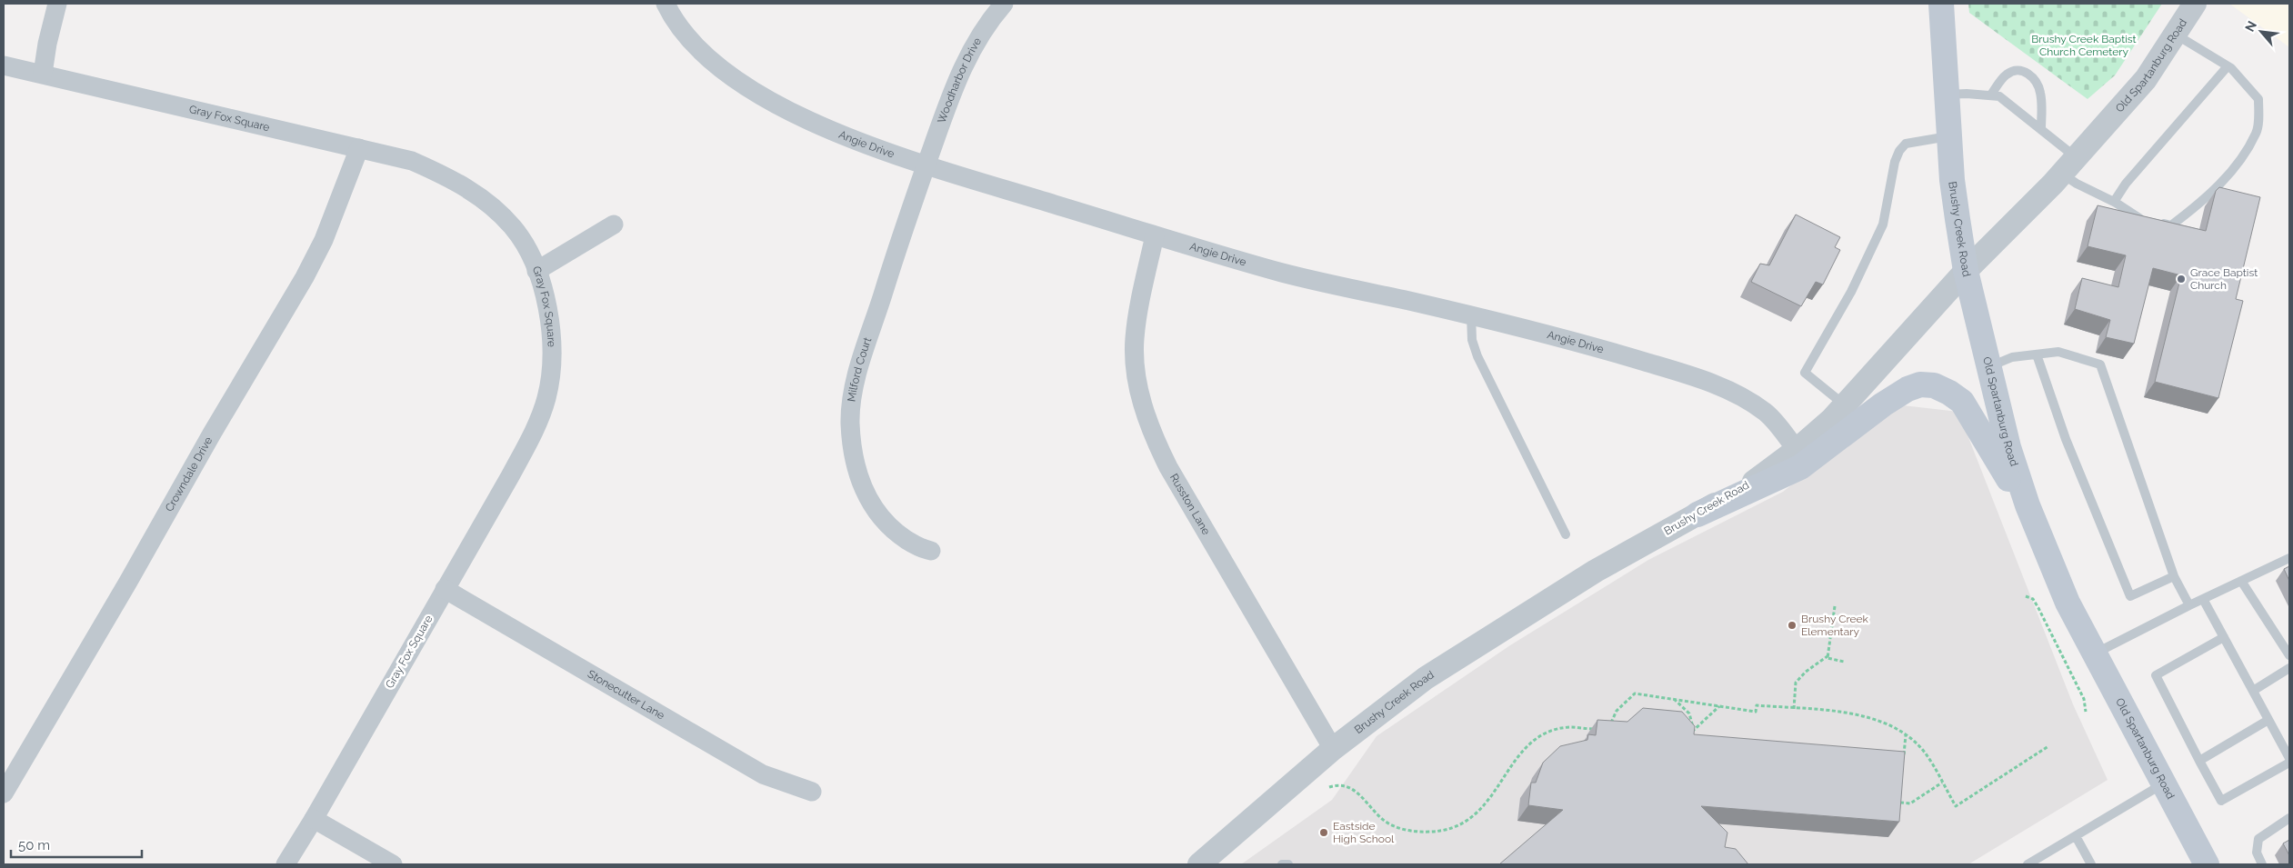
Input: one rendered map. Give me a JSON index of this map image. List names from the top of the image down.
{
  "streets": {
    "main road": ["Old Spartanburg Road", "Brushy Creek Road"],
    "street": [
      "Woodharbor Drive",
      "Gray Fox Square",
      "Angie Drive",
      "Milford Court",
      "Crowndale Drive",
      "Russton Lane",
      "Stonecutter Lane"
    ]
  },
  "crossings": [
    ["Old Spartanburg Road", "Brushy Creek Road"],
    ["Woodharbor Drive", "Angie Drive"],
    ["Woodharbor Drive", "Milford Court"],
    ["Gray Fox Square", "Crowndale Drive"],
    ["Gray Fox Square", "Stonecutter Lane"],
    ["Angie Drive", "Brushy Creek Road"],
    ["Angie Drive", "Milford Court"],
    ["Angie Drive", "Russton Lane"],
    ["Brushy Creek Road", "Russton Lane"]
  ],
  "parks": ["Brushy Creek Baptist Church Cemetery"],
  "places": ["Grace Baptist Church", "Brushy Creek Elementary", "Eastside High School"],
  "scale_bar": "50 m",
  "north": "top left"
}
